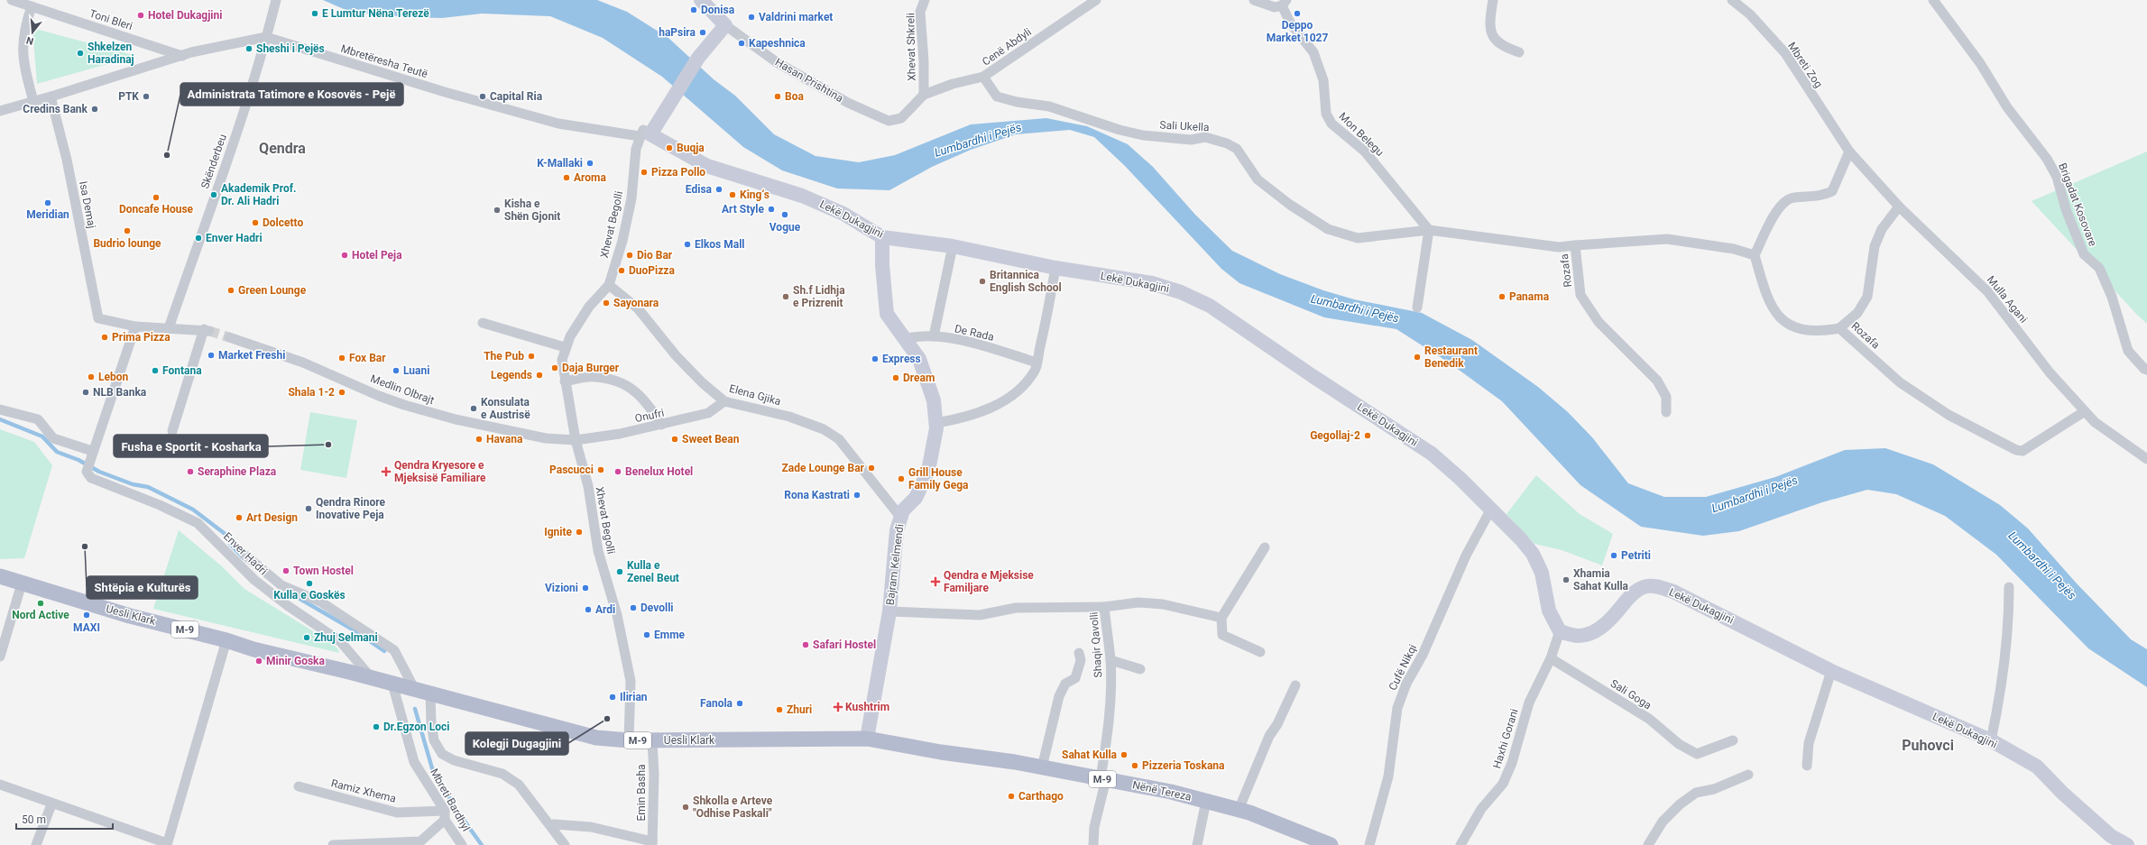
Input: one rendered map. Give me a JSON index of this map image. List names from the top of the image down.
{
  "streets": {
    "main road": ["Uesli Klark", "M-9", "Nënë Tereza"],
    "street": [
      "Toni Bleri",
      "Xhevat Shkreli",
      "Cenë Abdyli",
      "Mbretëresha Teutë",
      "Mbreti Zog",
      "Hasan Prishtina",
      "Sali Ukella",
      "Mon Belegu",
      "Skënderbeu",
      "Isa Demaj",
      "Brigadat Kosovare",
      "Lekë Dukagjini",
      "Xhevat Begolli",
      "Rozafa",
      "Mulla Agani",
      "De Rada",
      "Medlin Olbrajt",
      "Elena Gjika",
      "Onufri",
      "Enver Hadri",
      "Bajram Kelmendi",
      "Shaqir Qavolli",
      "Cufë Nikqi",
      "Sali Goga",
      "Haxhi Gorani",
      "Ramiz Xhema",
      "Emin Basha",
      "Mbreti Bardhyl"
    ]
  },
  "crossings": [
    ["Toni Bleri", "Mbretëresha Teutë"],
    ["Xhevat Shkreli", "Cenë Abdyli"],
    ["Xhevat Shkreli", "Hasan Prishtina"],
    ["Cenë Abdyli", "Hasan Prishtina"],
    ["Cenë Abdyli", "Sali Ukella"],
    ["Mbretëresha Teutë", "Skënderbeu"],
    ["Mbretëresha Teutë", "Isa Demaj"],
    ["Mbretëresha Teutë", "Lekë Dukagjini"],
    ["Mbretëresha Teutë", "Xhevat Begolli"],
    ["Mbreti Zog", "Mulla Agani"],
    ["Sali Ukella", "Mon Belegu"],
    ["Sali Ukella", "Rozafa"],
    ["Mon Belegu", "Rozafa"],
    ["Lekë Dukagjini", "Xhevat Begolli"],
    ["Lekë Dukagjini", "Bajram Kelmendi"],
    ["Lekë Dukagjini", "Cufë Nikqi"],
    ["Lekë Dukagjini", "Haxhi Gorani"],
    ["Xhevat Begolli", "Medlin Olbrajt"],
    ["Xhevat Begolli", "Elena Gjika"],
    ["Xhevat Begolli", "Onufri"],
    ["Xhevat Begolli", "Uesli Klark"],
    ["Rozafa", "Mulla Agani"],
    ["De Rada", "Bajram Kelmendi"],
    ["Medlin Olbrajt", "Onufri"],
    ["Elena Gjika", "Onufri"],
    ["Elena Gjika", "Bajram Kelmendi"],
    ["Enver Hadri", "Uesli Klark"],
    ["Bajram Kelmendi", "Uesli Klark"],
    ["Bajram Kelmendi", "Shaqir Qavolli"],
    ["Bajram Kelmendi", "Nënë Tereza"],
    ["Uesli Klark", "Nënë Tereza"],
    ["Uesli Klark", "Emin Basha"],
    ["Uesli Klark", "Mbreti Bardhyl"],
    ["Shaqir Qavolli", "Nënë Tereza"],
    ["Sali Goga", "Haxhi Gorani"],
    ["Ramiz Xhema", "Mbreti Bardhyl"]
  ],
  "districts": ["Qendra", "Puhovci"],
  "water": ["Lumbardhi i Pejës"],
  "places": {
    "other": [
      "Donisa",
      "E Lumtur Nëna Terezë",
      "Deppo Market 1027",
      "Hotel Dukagjini",
      "Valdrini market",
      "haPsira",
      "Kapeshnica",
      "Sheshi i Pejës",
      "Shkelzen Haradinaj",
      "PTK",
      "Capital Ria",
      "Boa",
      "Credins Bank",
      "Buqja",
      "Administrata Tatimore e Kosovës - Pejë",
      "K-Mallaki",
      "Pizza Pollo",
      "Aroma",
      "Edisa",
      "Akademik Prof. Dr. Ali Hadri",
      "King‘s",
      "Doncafe House",
      "Meridian",
      "Art Style",
      "Kisha e Shën Gjonit",
      "Vogue",
      "Dolcetto",
      "Budrio lounge",
      "Enver Hadri",
      "Elkos Mall",
      "Hotel Peja",
      "Dio Bar",
      "DuoPizza",
      "Britannica English School",
      "Green Lounge",
      "Sh.f Lidhja e Prizrenit",
      "Panama",
      "Sayonara",
      "Prima Pizza",
      "Market Freshi",
      "The Pub",
      "Restaurant Benedik",
      "Fox Bar",
      "Express",
      "Daja Burger",
      "Fontana",
      "Luani",
      "Legends",
      "Lebon",
      "Dream",
      "NLB Banka",
      "Shala 1-2",
      "Konsulata e Austrisë",
      "Gegollaj-2",
      "Havana",
      "Sweet Bean",
      "Fusha e Sportit - Kosharka",
      "Zade Lounge Bar",
      "Pascucci",
      "Seraphine Plaza",
      "Benelux Hotel",
      "Grill House Family Gega",
      "Rona Kastrati",
      "Qendra Rinore Inovative Peja",
      "Art Design",
      "Ignite",
      "Shtëpia e Kulturës",
      "Petriti",
      "Town Hostel",
      "Kulla e Zenel Beut",
      "Xhamia Sahat Kulla",
      "Kulla e Goskës",
      "Vizioni",
      "Nord Active",
      "Devolli",
      "Ardi",
      "MAXI",
      "Emme",
      "Zhuj Selmani",
      "Safari Hostel",
      "Minir Goska",
      "Ilirian",
      "Fanola",
      "Zhuri",
      "Kolegji Dugagjini",
      "Dr.Egzon Loci",
      "Sahat Kulla",
      "Pizzeria Toskana",
      "Carthago",
      "Shkolla e Arteve \"Odhise Paskali\""
    ],
    "health": ["Qendra Kryesore e Mjeksisë Familiare", "Qendra e Mjeksise Familjare", "Kushtrim"]
  },
  "scale_bar": "50 m",
  "north": "bottom"
}
